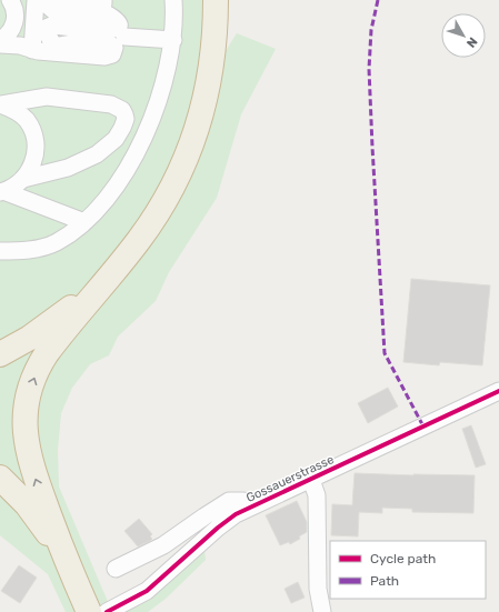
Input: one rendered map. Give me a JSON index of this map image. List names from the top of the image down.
{
  "streets": {
    "street": ["Gossauerstrasse"]
  },
  "legend": ["Cycle path", "Path"],
  "north": "bottom right"
}
